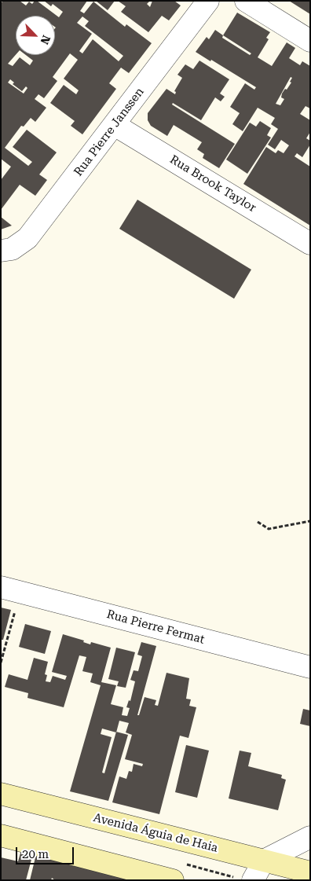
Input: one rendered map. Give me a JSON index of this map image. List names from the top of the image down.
{
  "streets": {
    "main road": ["Avenida Águia de Haia"],
    "street": ["Rua Pierre Janssen", "Rua Brook Taylor", "Rua Pierre Fermat"]
  },
  "crossings": [
    ["Rua Pierre Janssen", "Rua Brook Taylor"]
  ],
  "scale_bar": "20 m",
  "north": "bottom right"
}
